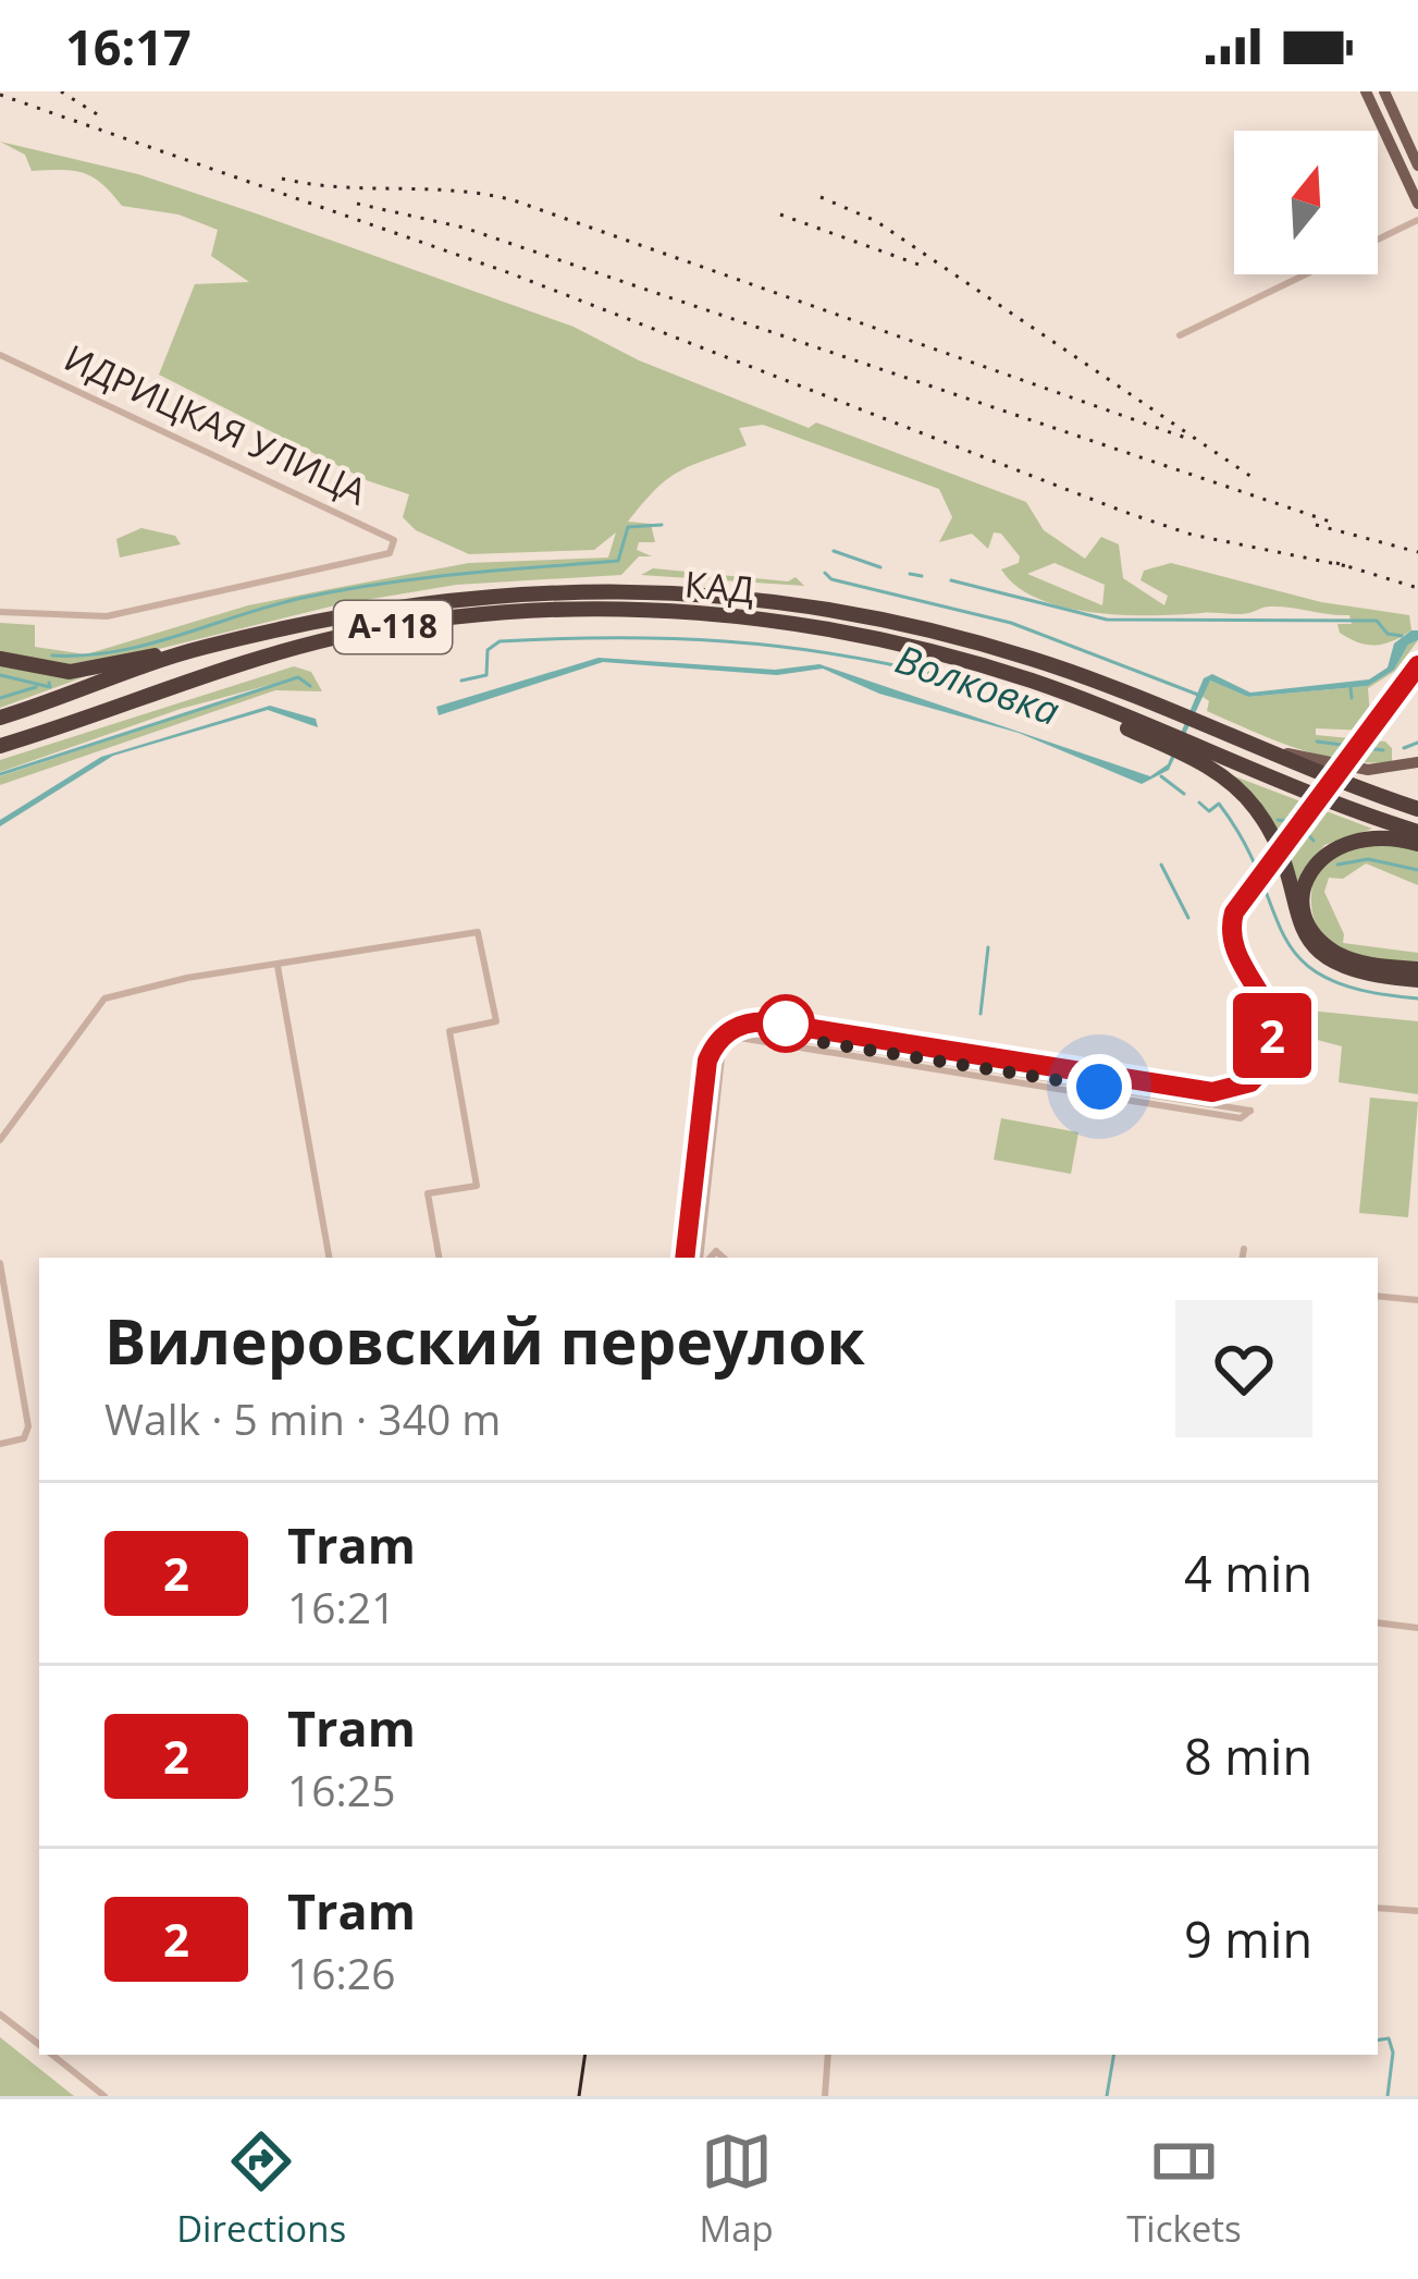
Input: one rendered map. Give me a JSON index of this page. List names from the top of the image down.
{
  "streets": {
    "highway": ["КАД", "А-118"],
    "street": ["ИДРИЦКАЯ УЛИЦА"]
  },
  "water": ["Волковка"],
  "lines": ["tram line 2"],
  "north": "top",
  "page": {
    "status": "16:17",
    "on_map": "2",
    "heading": ["Вилеровский переулок", "Walk · 5 min · 340 m"],
    "list": [
      {
        "mark": "2",
        "name": "Tram",
        "note": "16:21",
        "value": "4 min"
      },
      {
        "mark": "2",
        "name": "Tram",
        "note": "16:25",
        "value": "8 min"
      },
      {
        "mark": "2",
        "name": "Tram",
        "note": "16:26",
        "value": "9 min"
      }
    ],
    "tabs": ["Directions", "Map", "Tickets"]
  }
}
